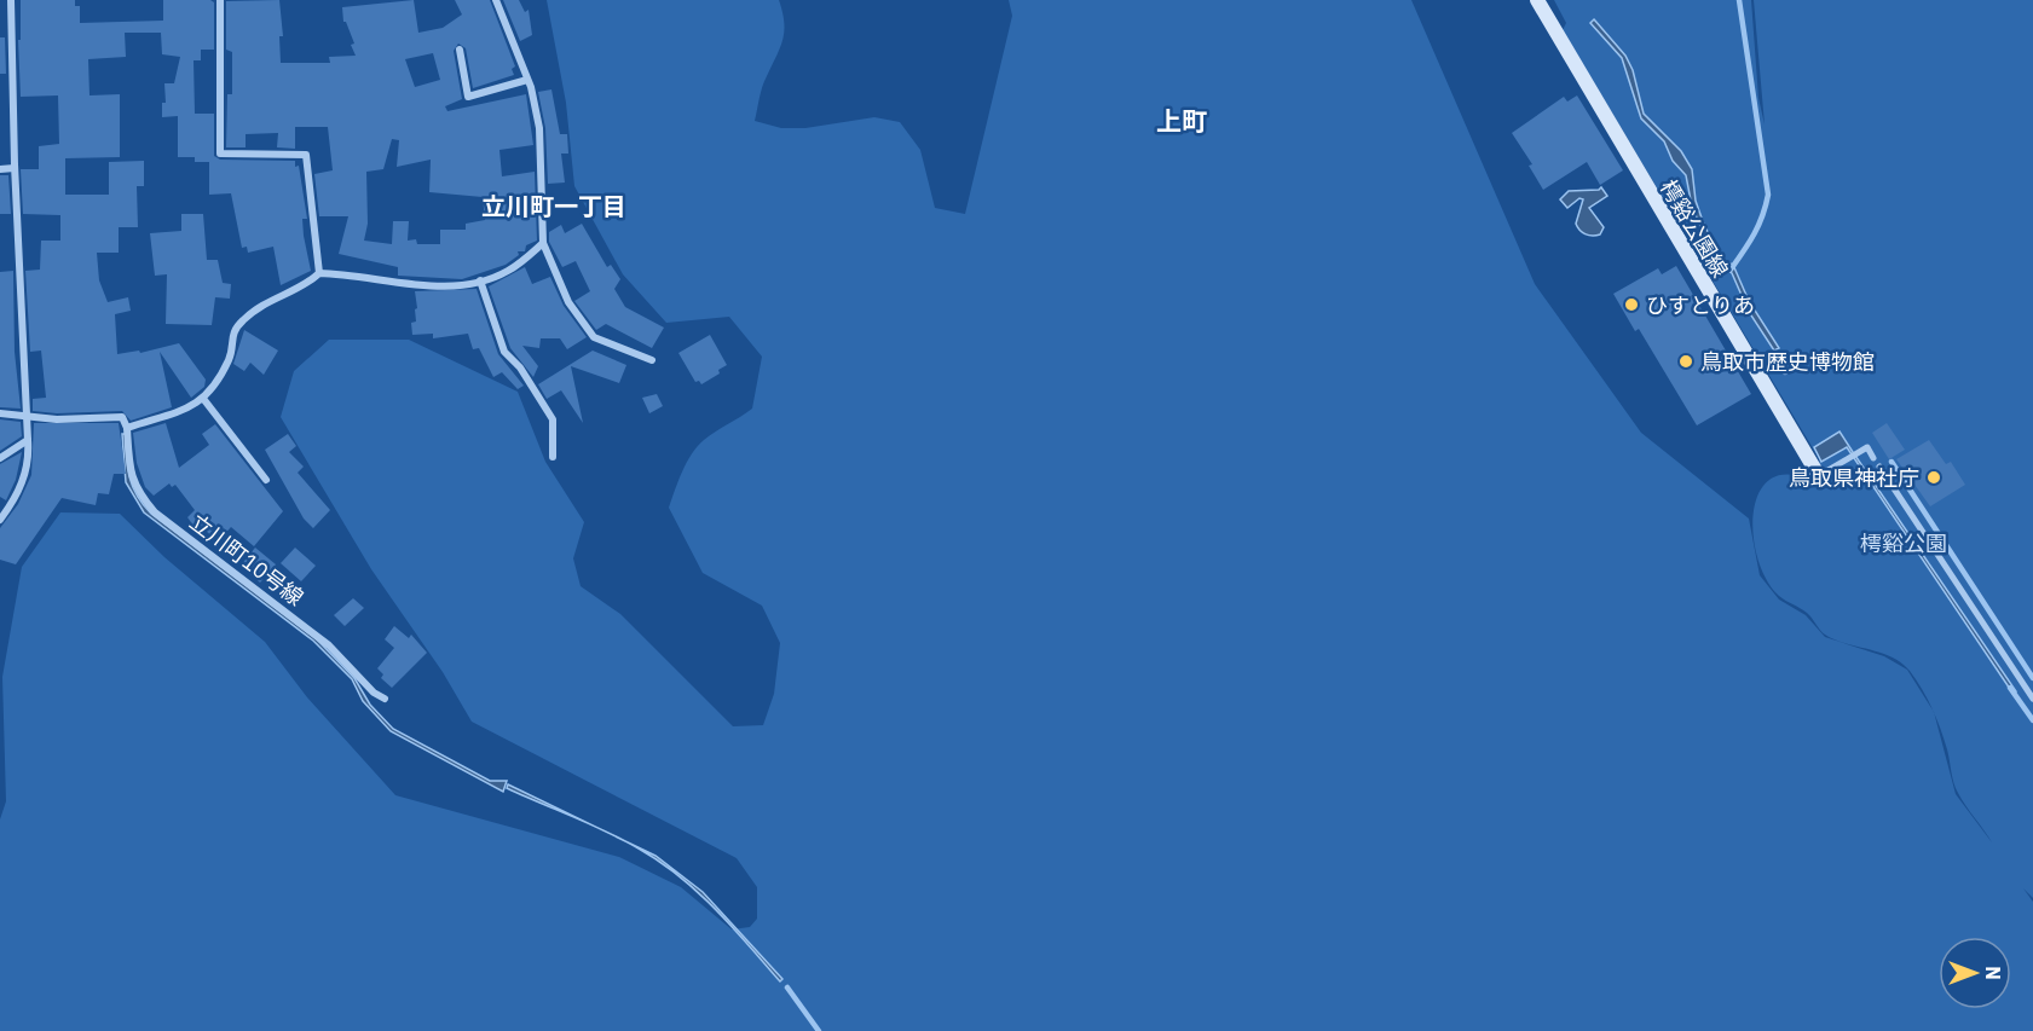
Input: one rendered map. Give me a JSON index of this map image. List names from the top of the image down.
{
  "streets": {
    "main road": ["樗谿公園線"],
    "street": ["立川町10号線"]
  },
  "districts": ["上町", "立川町一丁目"],
  "parks": ["樗谿公園"],
  "places": ["ひすとりあ", "鳥取市歴史博物館", "鳥取県神社庁"],
  "north": "right"
}
